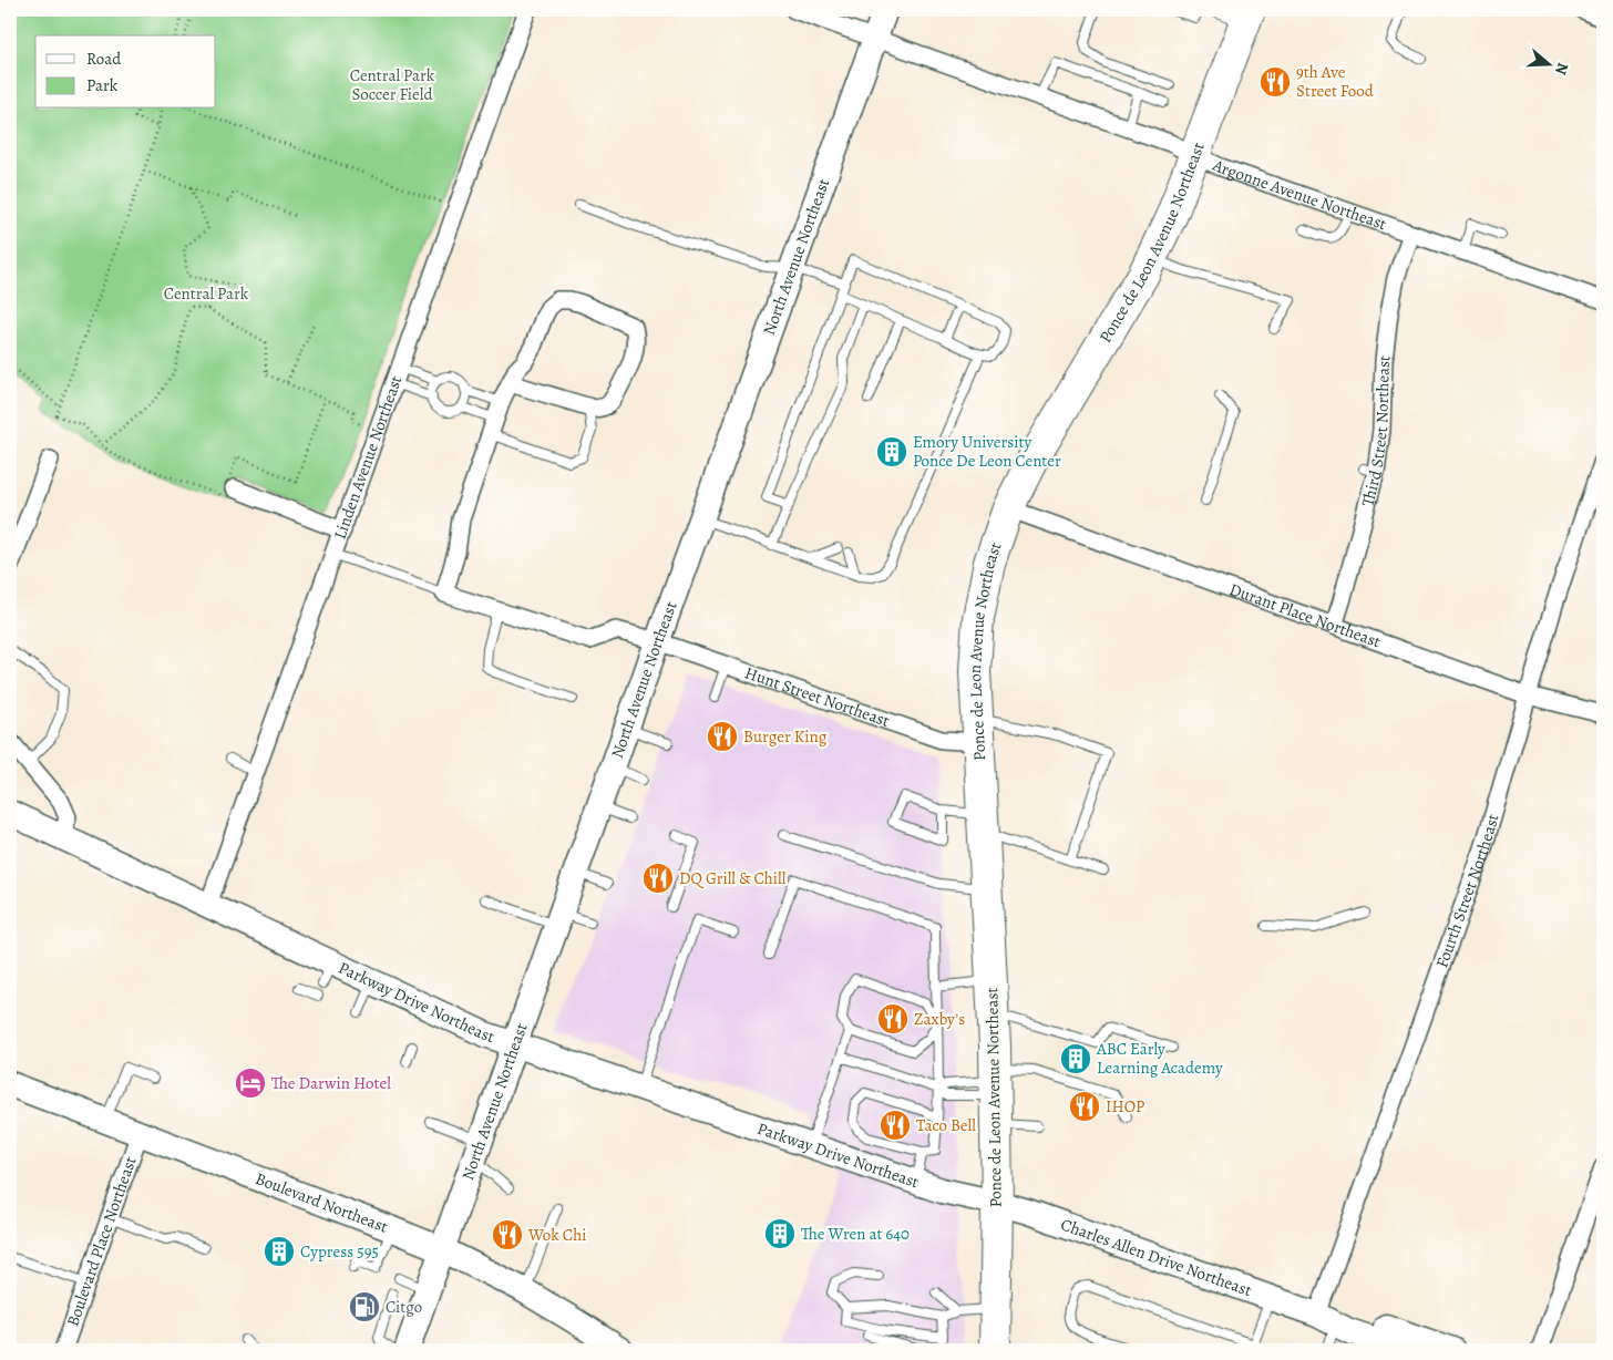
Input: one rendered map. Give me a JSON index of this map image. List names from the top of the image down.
{
  "streets": {
    "highway": ["Ponce de Leon Avenue Northeast"],
    "main road": [
      "North Avenue Northeast",
      "Parkway Drive Northeast",
      "Boulevard Northeast",
      "Charles Allen Drive Northeast"
    ],
    "street": [
      "Argonne Avenue Northeast",
      "Third Street Northeast",
      "Linden Avenue Northeast",
      "Durant Place Northeast",
      "Hunt Street Northeast",
      "Fourth Street Northeast",
      "Boulevard Place Northeast"
    ]
  },
  "crossings": [
    ["Argonne Avenue Northeast", "Ponce de Leon Avenue Northeast"],
    ["Argonne Avenue Northeast", "North Avenue Northeast"],
    ["Argonne Avenue Northeast", "Third Street Northeast"],
    ["Ponce de Leon Avenue Northeast", "Durant Place Northeast"],
    ["Ponce de Leon Avenue Northeast", "Hunt Street Northeast"],
    ["Ponce de Leon Avenue Northeast", "Parkway Drive Northeast"],
    ["Ponce de Leon Avenue Northeast", "Charles Allen Drive Northeast"],
    ["North Avenue Northeast", "Hunt Street Northeast"],
    ["North Avenue Northeast", "Parkway Drive Northeast"],
    ["North Avenue Northeast", "Boulevard Northeast"],
    ["Third Street Northeast", "Durant Place Northeast"],
    ["Linden Avenue Northeast", "Parkway Drive Northeast"],
    ["Durant Place Northeast", "Fourth Street Northeast"],
    ["Fourth Street Northeast", "Charles Allen Drive Northeast"],
    ["Parkway Drive Northeast", "Charles Allen Drive Northeast"],
    ["Boulevard Northeast", "Boulevard Place Northeast"]
  ],
  "parks": ["Central Park Soccer Field", "Central Park"],
  "places": {
    "restaurant": [
      "9th Ave Street Food",
      "Burger King",
      "DQ Grill & Chill",
      "Zaxby's",
      "IHOP",
      "Taco Bell",
      "Wok Chi"
    ],
    "building": [
      "Emory University Ponce De Leon Center",
      "ABC Early Learning Academy",
      "The Wren at 640",
      "Cypress 595"
    ],
    "hotel": ["The Darwin Hotel"],
    "fuel station": ["Citgo"]
  },
  "legend": ["Road", "Park"],
  "north": "right"
}
